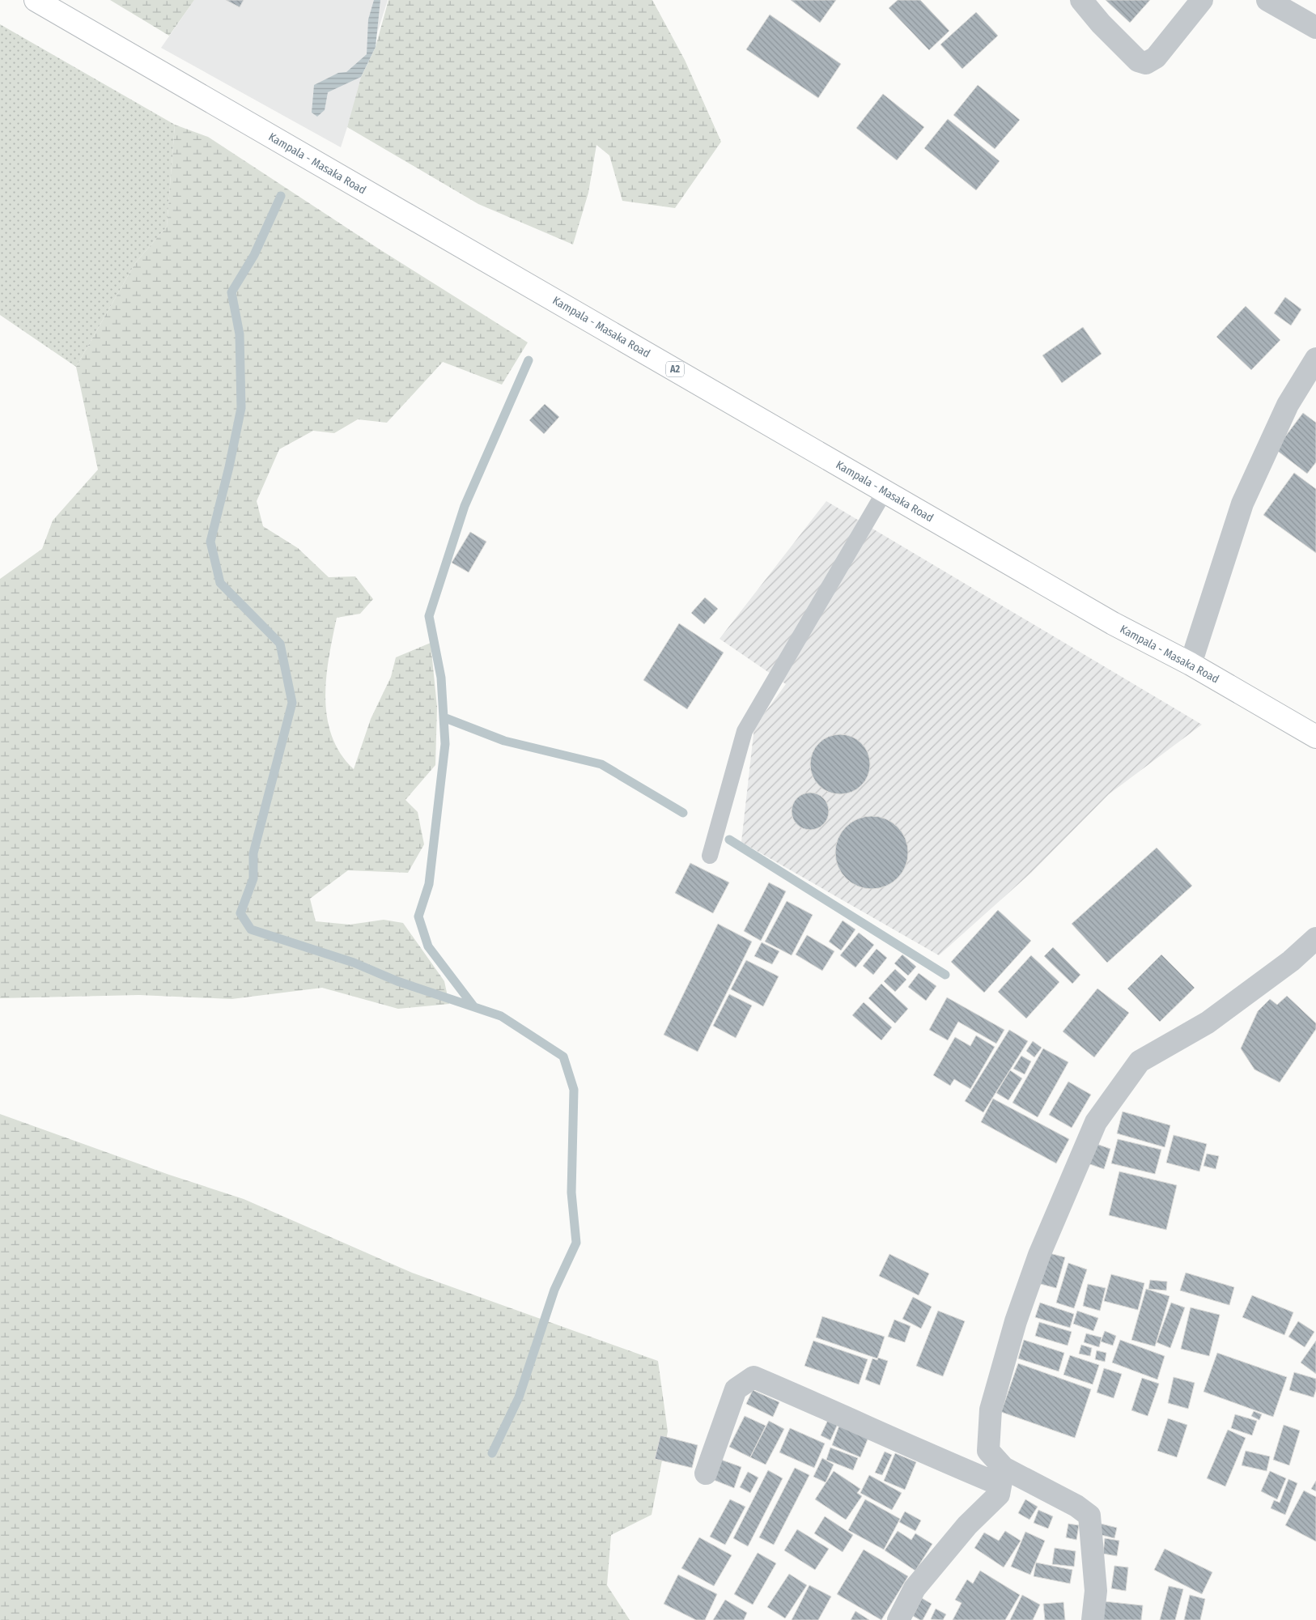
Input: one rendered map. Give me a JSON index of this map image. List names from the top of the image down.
{
  "streets": {
    "main road": ["Kampala - Masaka Road", "A2"]
  }
}
